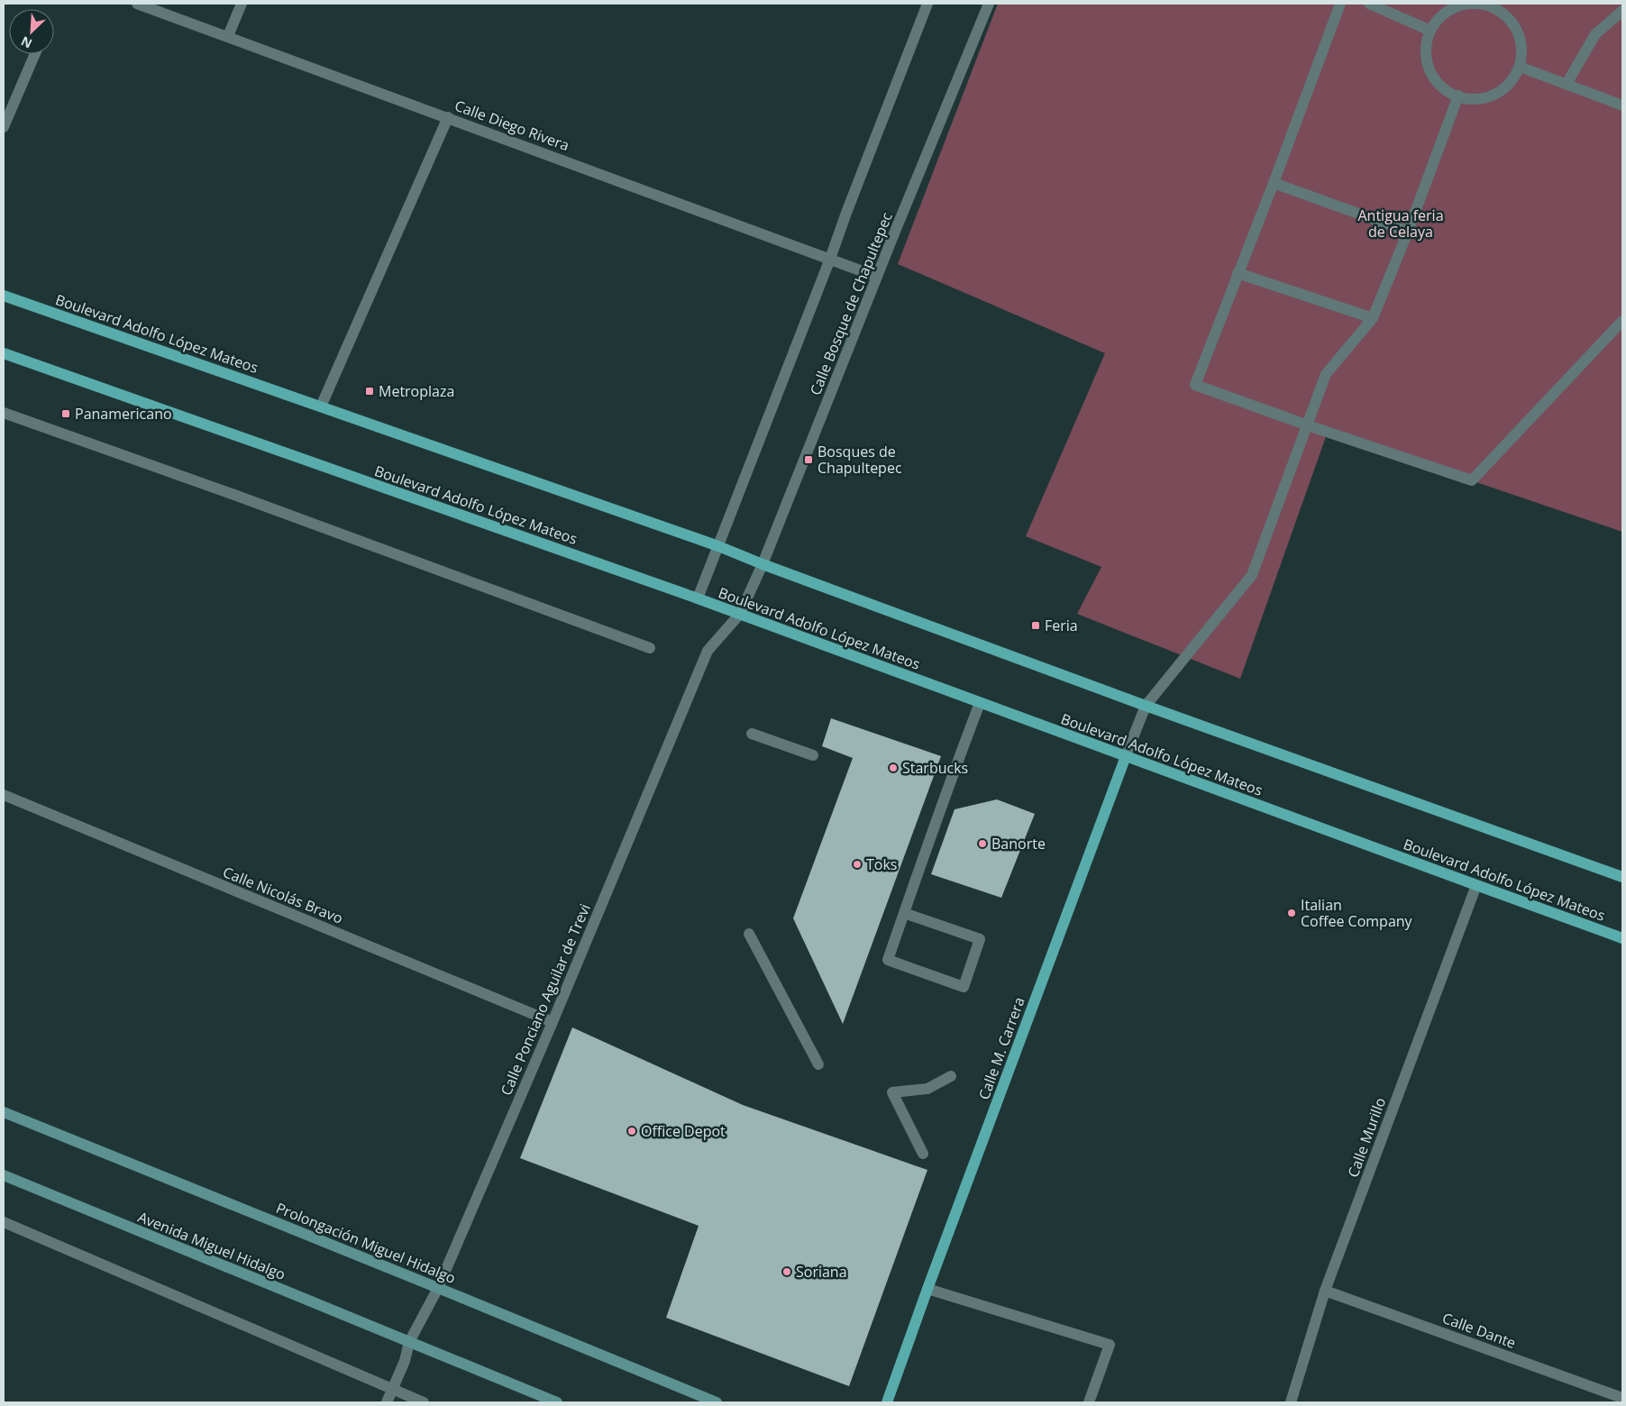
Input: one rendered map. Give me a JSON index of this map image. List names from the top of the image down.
{
  "streets": {
    "main road": ["Boulevard Adolfo López Mateos", "Calle M. Carrera"],
    "street": [
      "Calle Diego Rivera",
      "Calle Bosque de Chapultepec",
      "Calle Nicolás Bravo",
      "Calle Ponciano Aguilar de Trevi",
      "Calle Murillo",
      "Prolongación Miguel Hidalgo",
      "Avenida Miguel Hidalgo",
      "Calle Dante"
    ]
  },
  "crossings": [
    ["Calle Diego Rivera", "Calle Bosque de Chapultepec"],
    ["Calle Bosque de Chapultepec", "Boulevard Adolfo López Mateos"],
    ["Calle Bosque de Chapultepec", "Calle Ponciano Aguilar de Trevi"],
    ["Boulevard Adolfo López Mateos", "Calle Ponciano Aguilar de Trevi"],
    ["Boulevard Adolfo López Mateos", "Calle M. Carrera"],
    ["Boulevard Adolfo López Mateos", "Calle Murillo"],
    ["Calle Nicolás Bravo", "Calle Ponciano Aguilar de Trevi"],
    ["Calle Ponciano Aguilar de Trevi", "Prolongación Miguel Hidalgo"],
    ["Calle Ponciano Aguilar de Trevi", "Avenida Miguel Hidalgo"],
    ["Calle Murillo", "Calle Dante"]
  ],
  "parks": ["Antigua feria de Celaya"],
  "places": {
    "transit": [
      "Metroplaza",
      "Panamericano",
      "Bosques de Chapultepec",
      "Feria"
    ],
    "other": [
      "Starbucks",
      "Banorte",
      "Toks",
      "Italian Coffee Company",
      "Office Depot",
      "Soriana"
    ]
  },
  "north": "bottom left"
}
